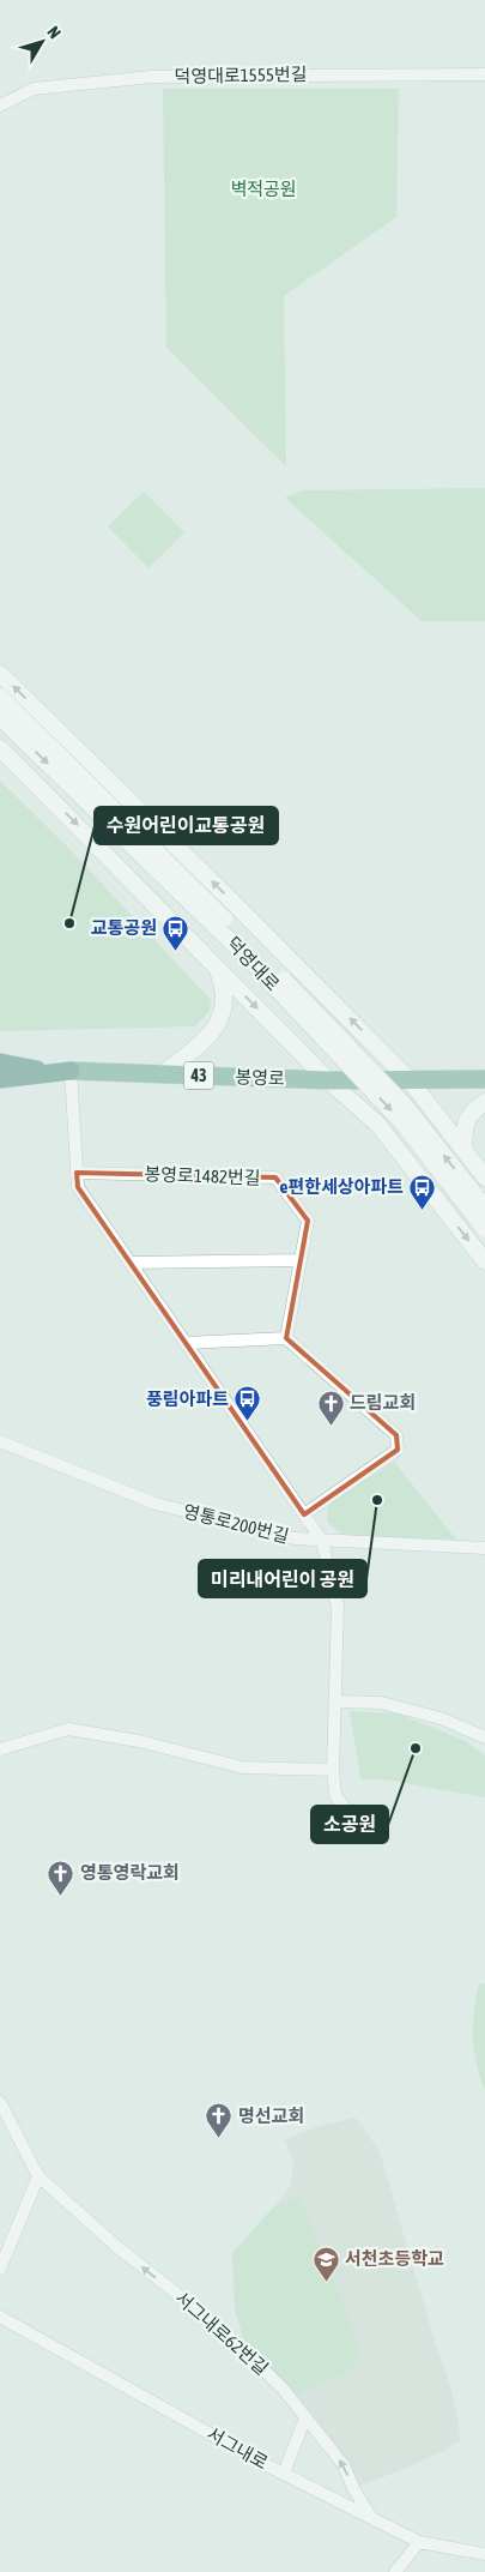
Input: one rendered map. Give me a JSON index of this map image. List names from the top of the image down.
{
  "streets": {
    "highway": ["43", "봉영로"],
    "main road": ["덕영대로"],
    "street": [
      "덕영대로1555번길",
      "봉영로1482번길",
      "영통로200번길",
      "서그내로62번길",
      "서그내로"
    ]
  },
  "crossings": [
    ["서그내로62번길", "서그내로"]
  ],
  "one_way": ["서그내로62번길"],
  "parks": ["벽적공원"],
  "places": {
    "other": ["수원어린이교통공원", "미리내어린이 공원", "소공원"],
    "bus stop": ["교통공원", "e편한세상아파트", "풍림아파트"],
    "church": ["드림교회", "영통영락교회", "명선교회"],
    "school or university": ["서천초등학교"]
  },
  "north": "top right"
}
